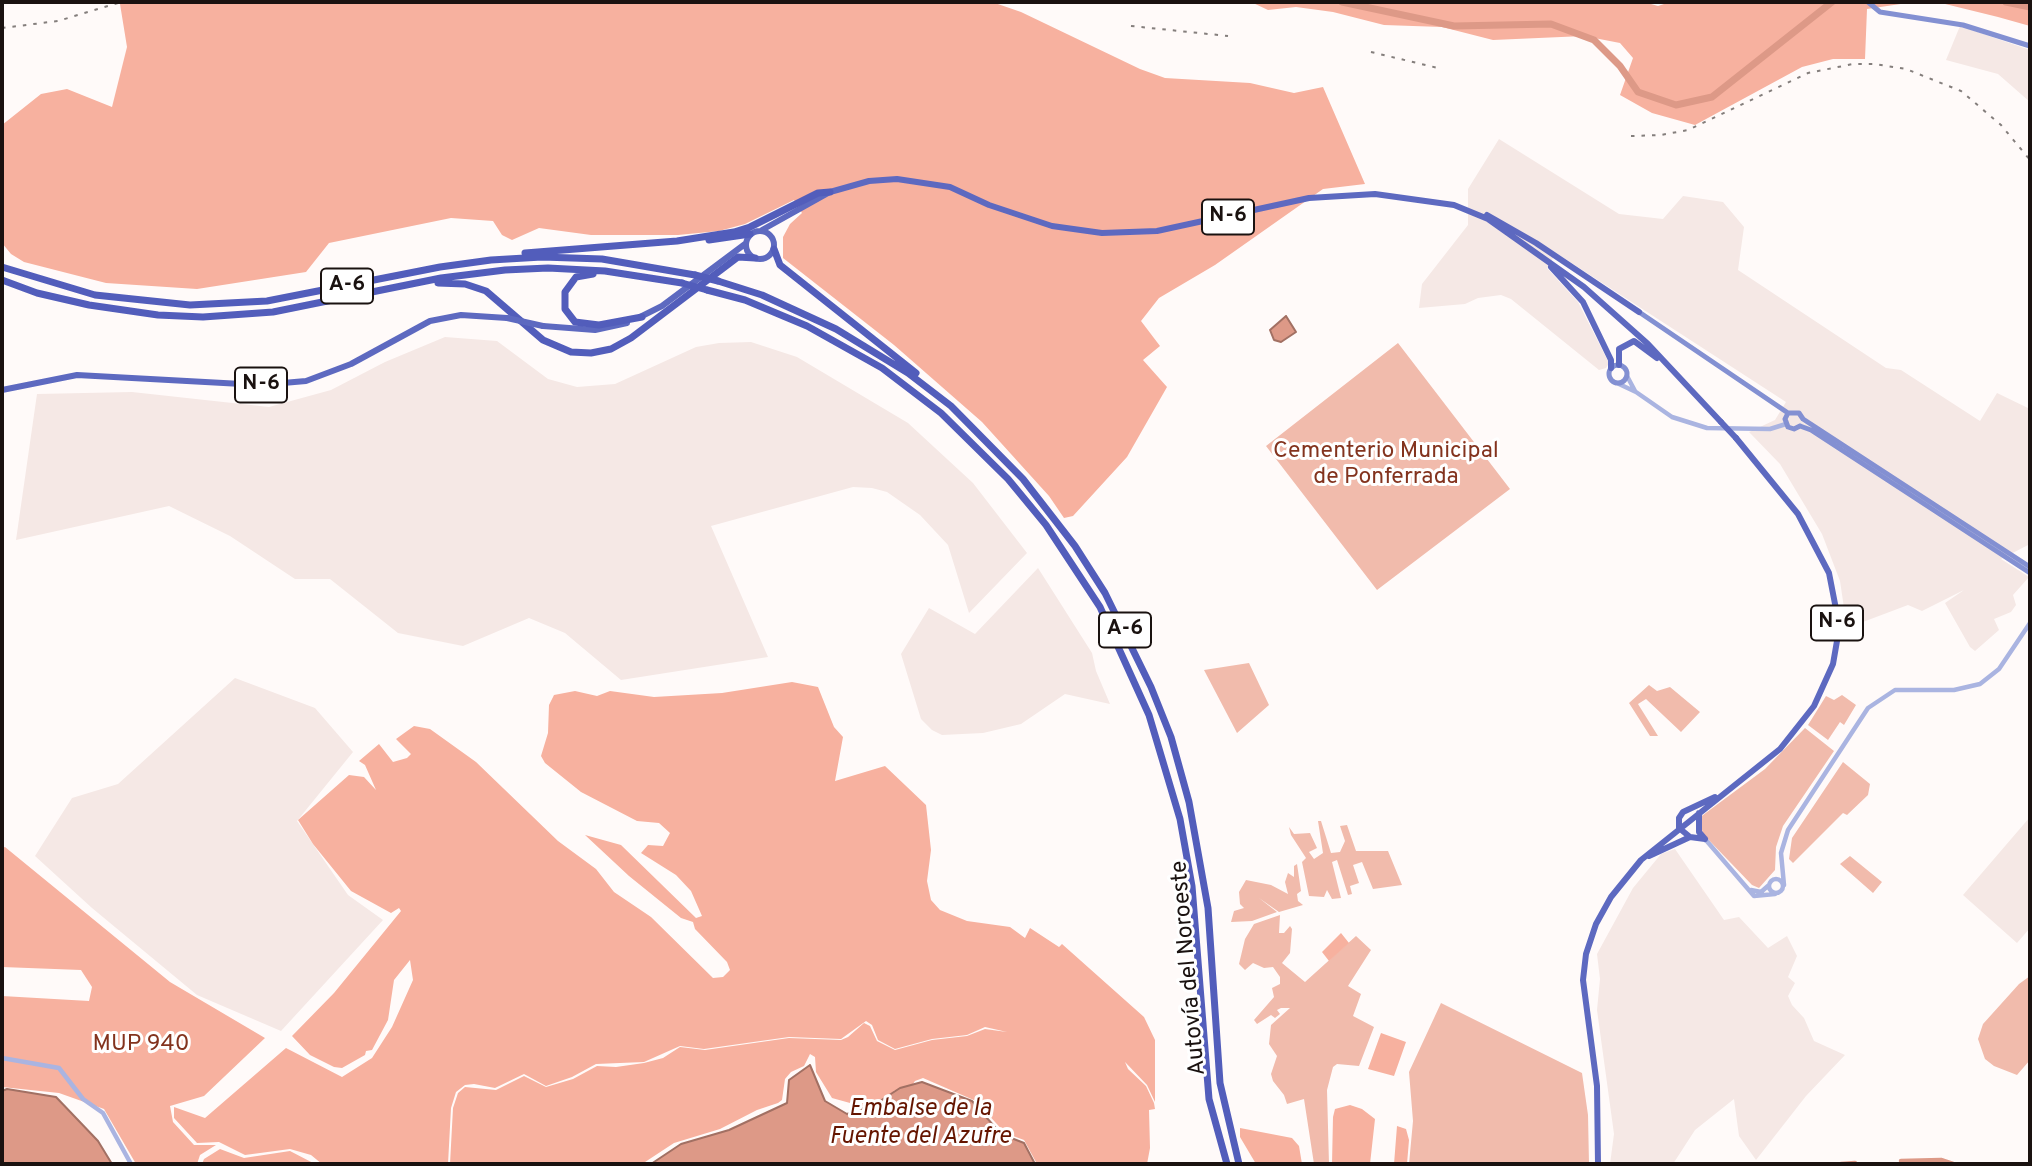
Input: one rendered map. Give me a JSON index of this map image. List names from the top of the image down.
{
  "streets": {
    "highway": ["N-6", "A-6", "Autovía del Noroeste"]
  },
  "water": ["Embalse de la Fuente del Azufre"],
  "parks": ["Cementerio Municipal de Ponferrada", "MUP 940"]
}
